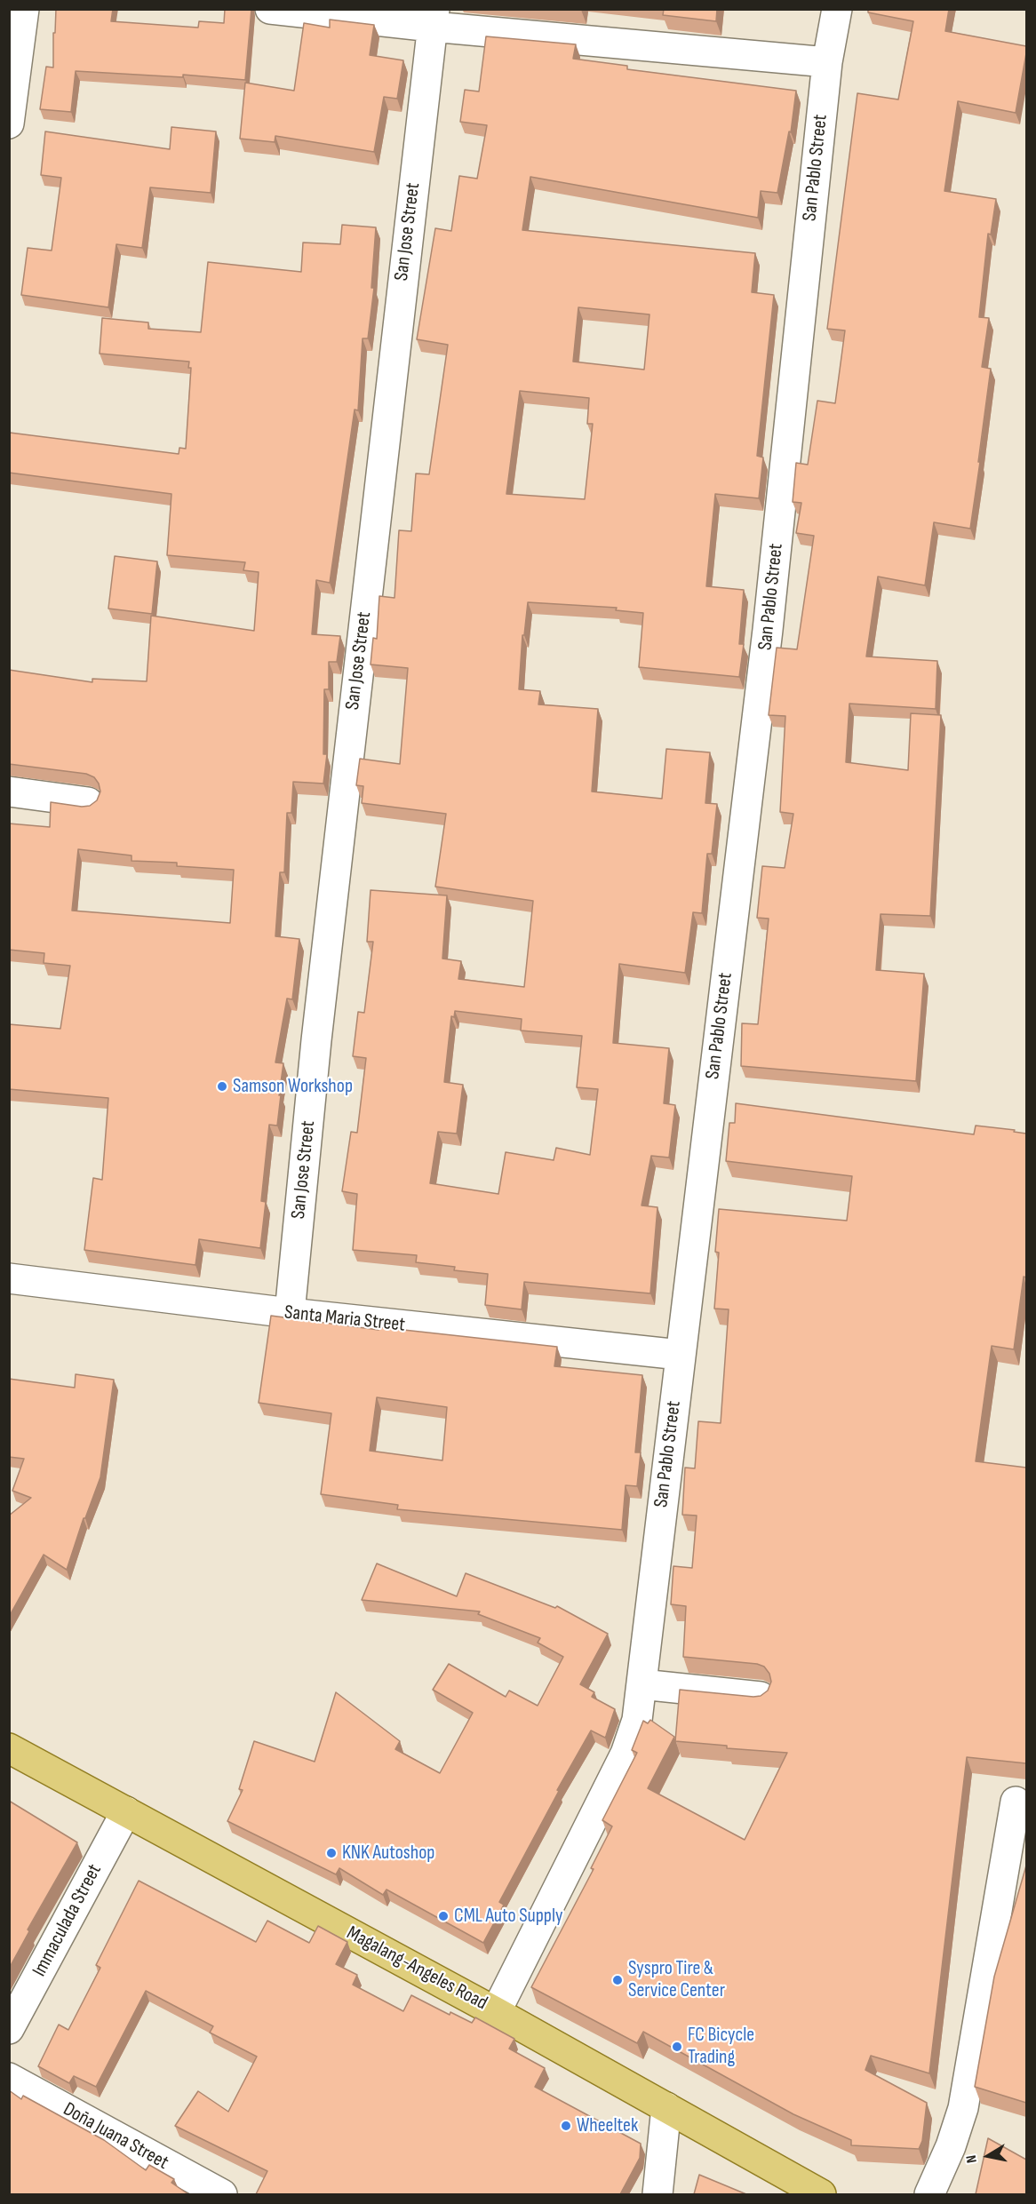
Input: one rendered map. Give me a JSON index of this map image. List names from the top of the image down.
{
  "streets": {
    "main road": ["Magalang-Angeles Road"],
    "street": [
      "San Pablo Street",
      "San Jose Street",
      "Santa Maria Street",
      "Immaculada Street",
      "Doña Juana Street"
    ]
  },
  "crossings": [
    ["San Pablo Street", "Santa Maria Street"],
    ["San Pablo Street", "Magalang-Angeles Road"],
    ["San Jose Street", "Santa Maria Street"],
    ["Immaculada Street", "Magalang-Angeles Road"]
  ],
  "places": [
    "Samson Workshop",
    "KNK Autoshop",
    "CML Auto Supply",
    "Syspro Tire & Service Center",
    "FC Bicycle Trading",
    "Wheeltek"
  ],
  "north": "left"
}
